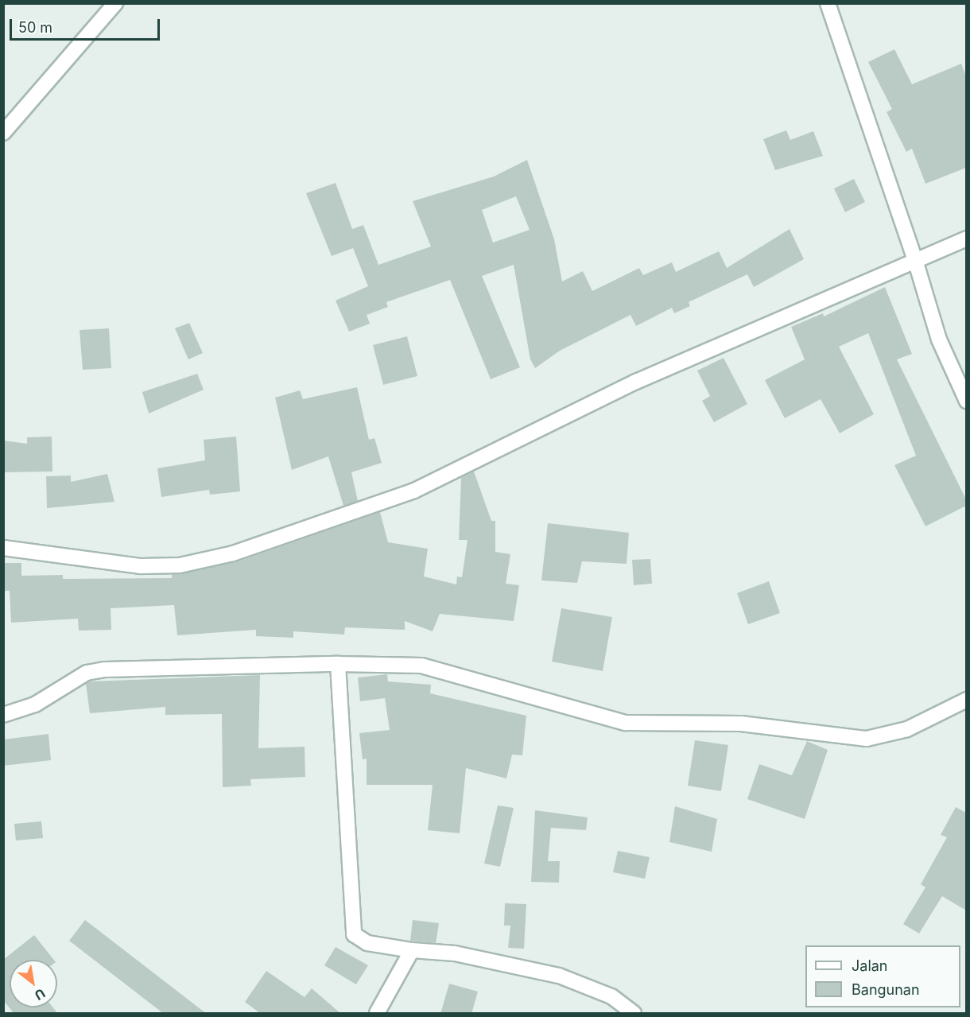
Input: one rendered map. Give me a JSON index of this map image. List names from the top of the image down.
{
  "legend": ["Jalan", "Bangunan"],
  "scale_bar": "50 m",
  "north": "bottom right"
}
